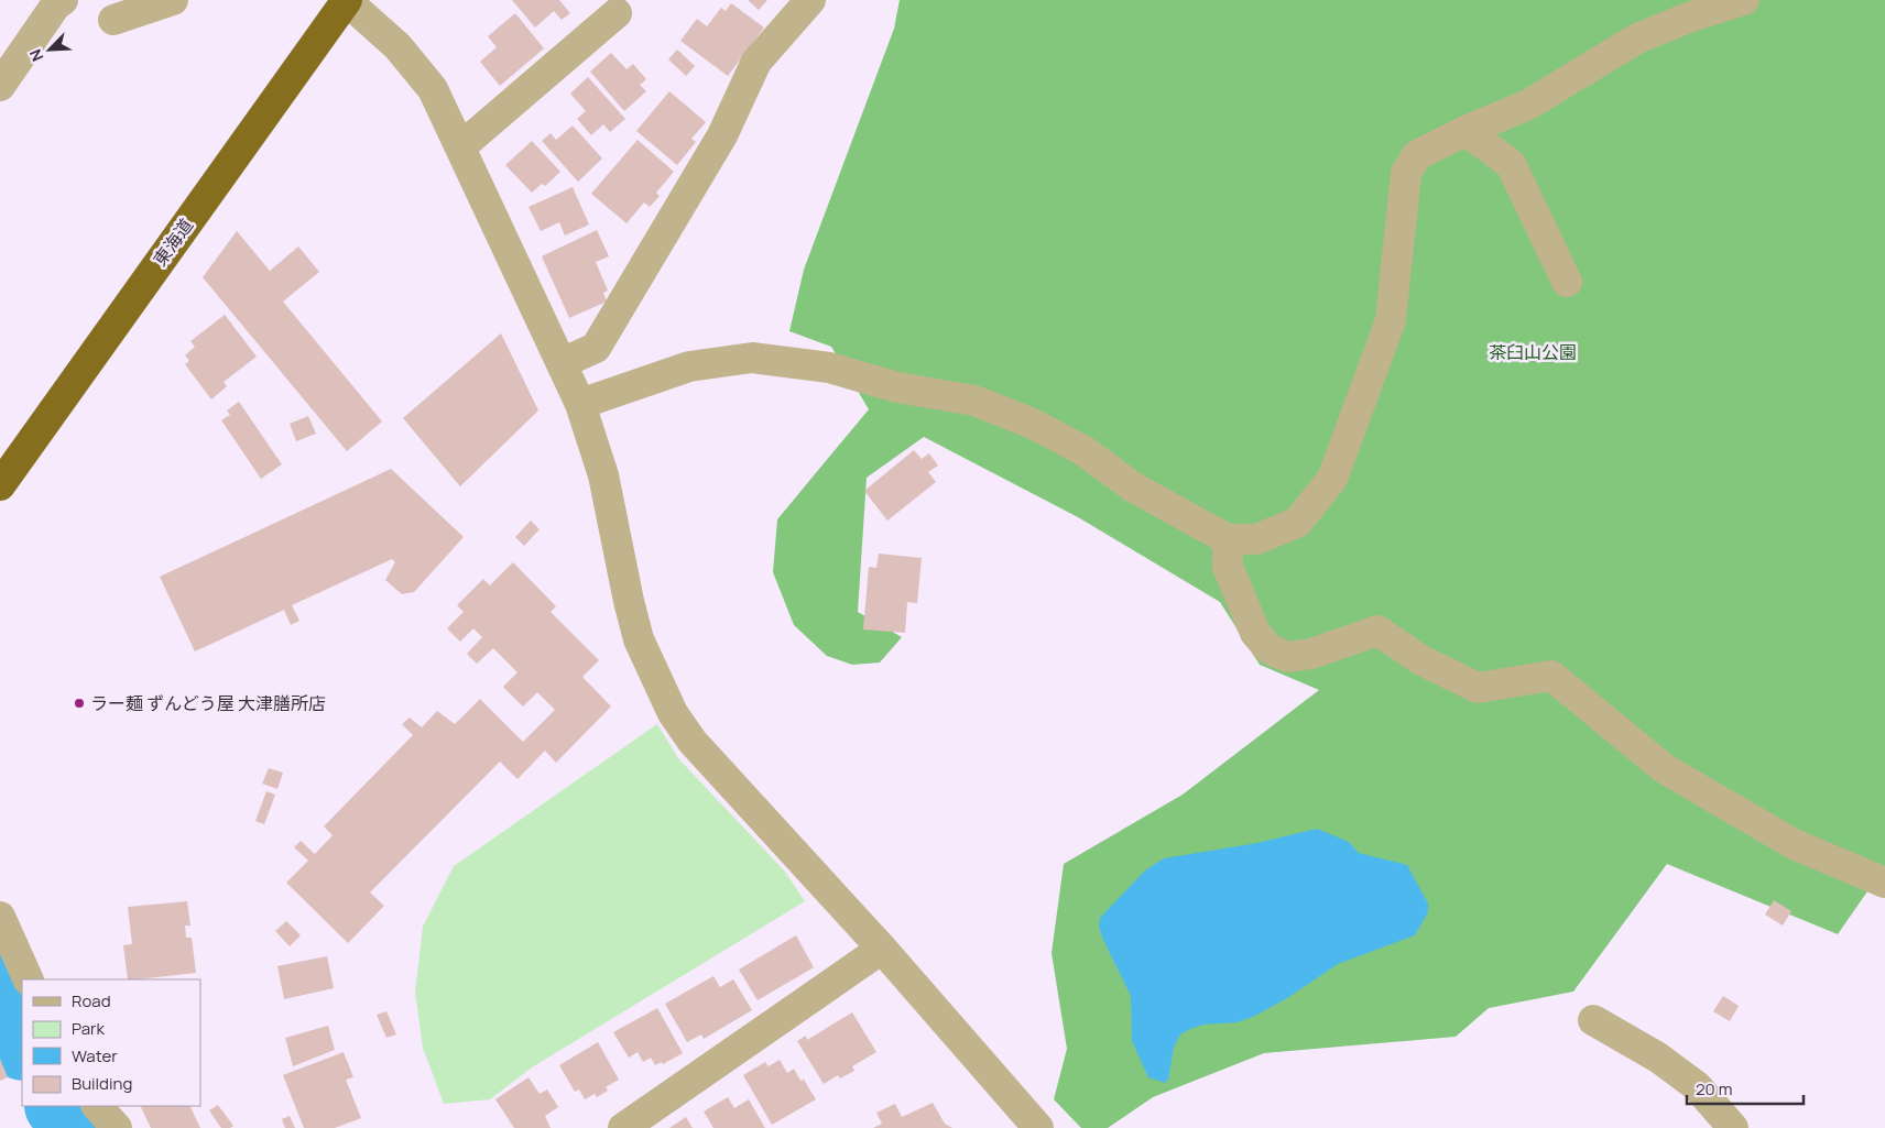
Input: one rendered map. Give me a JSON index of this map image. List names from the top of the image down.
{
  "streets": {
    "highway": ["東海道"]
  },
  "parks": ["茶臼山公園"],
  "places": ["ラー麺 ずんどう屋 大津膳所店"],
  "legend": [
    "Road",
    "Park",
    "Water",
    "Building"
  ],
  "scale_bar": "20 m",
  "north": "bottom left"
}
